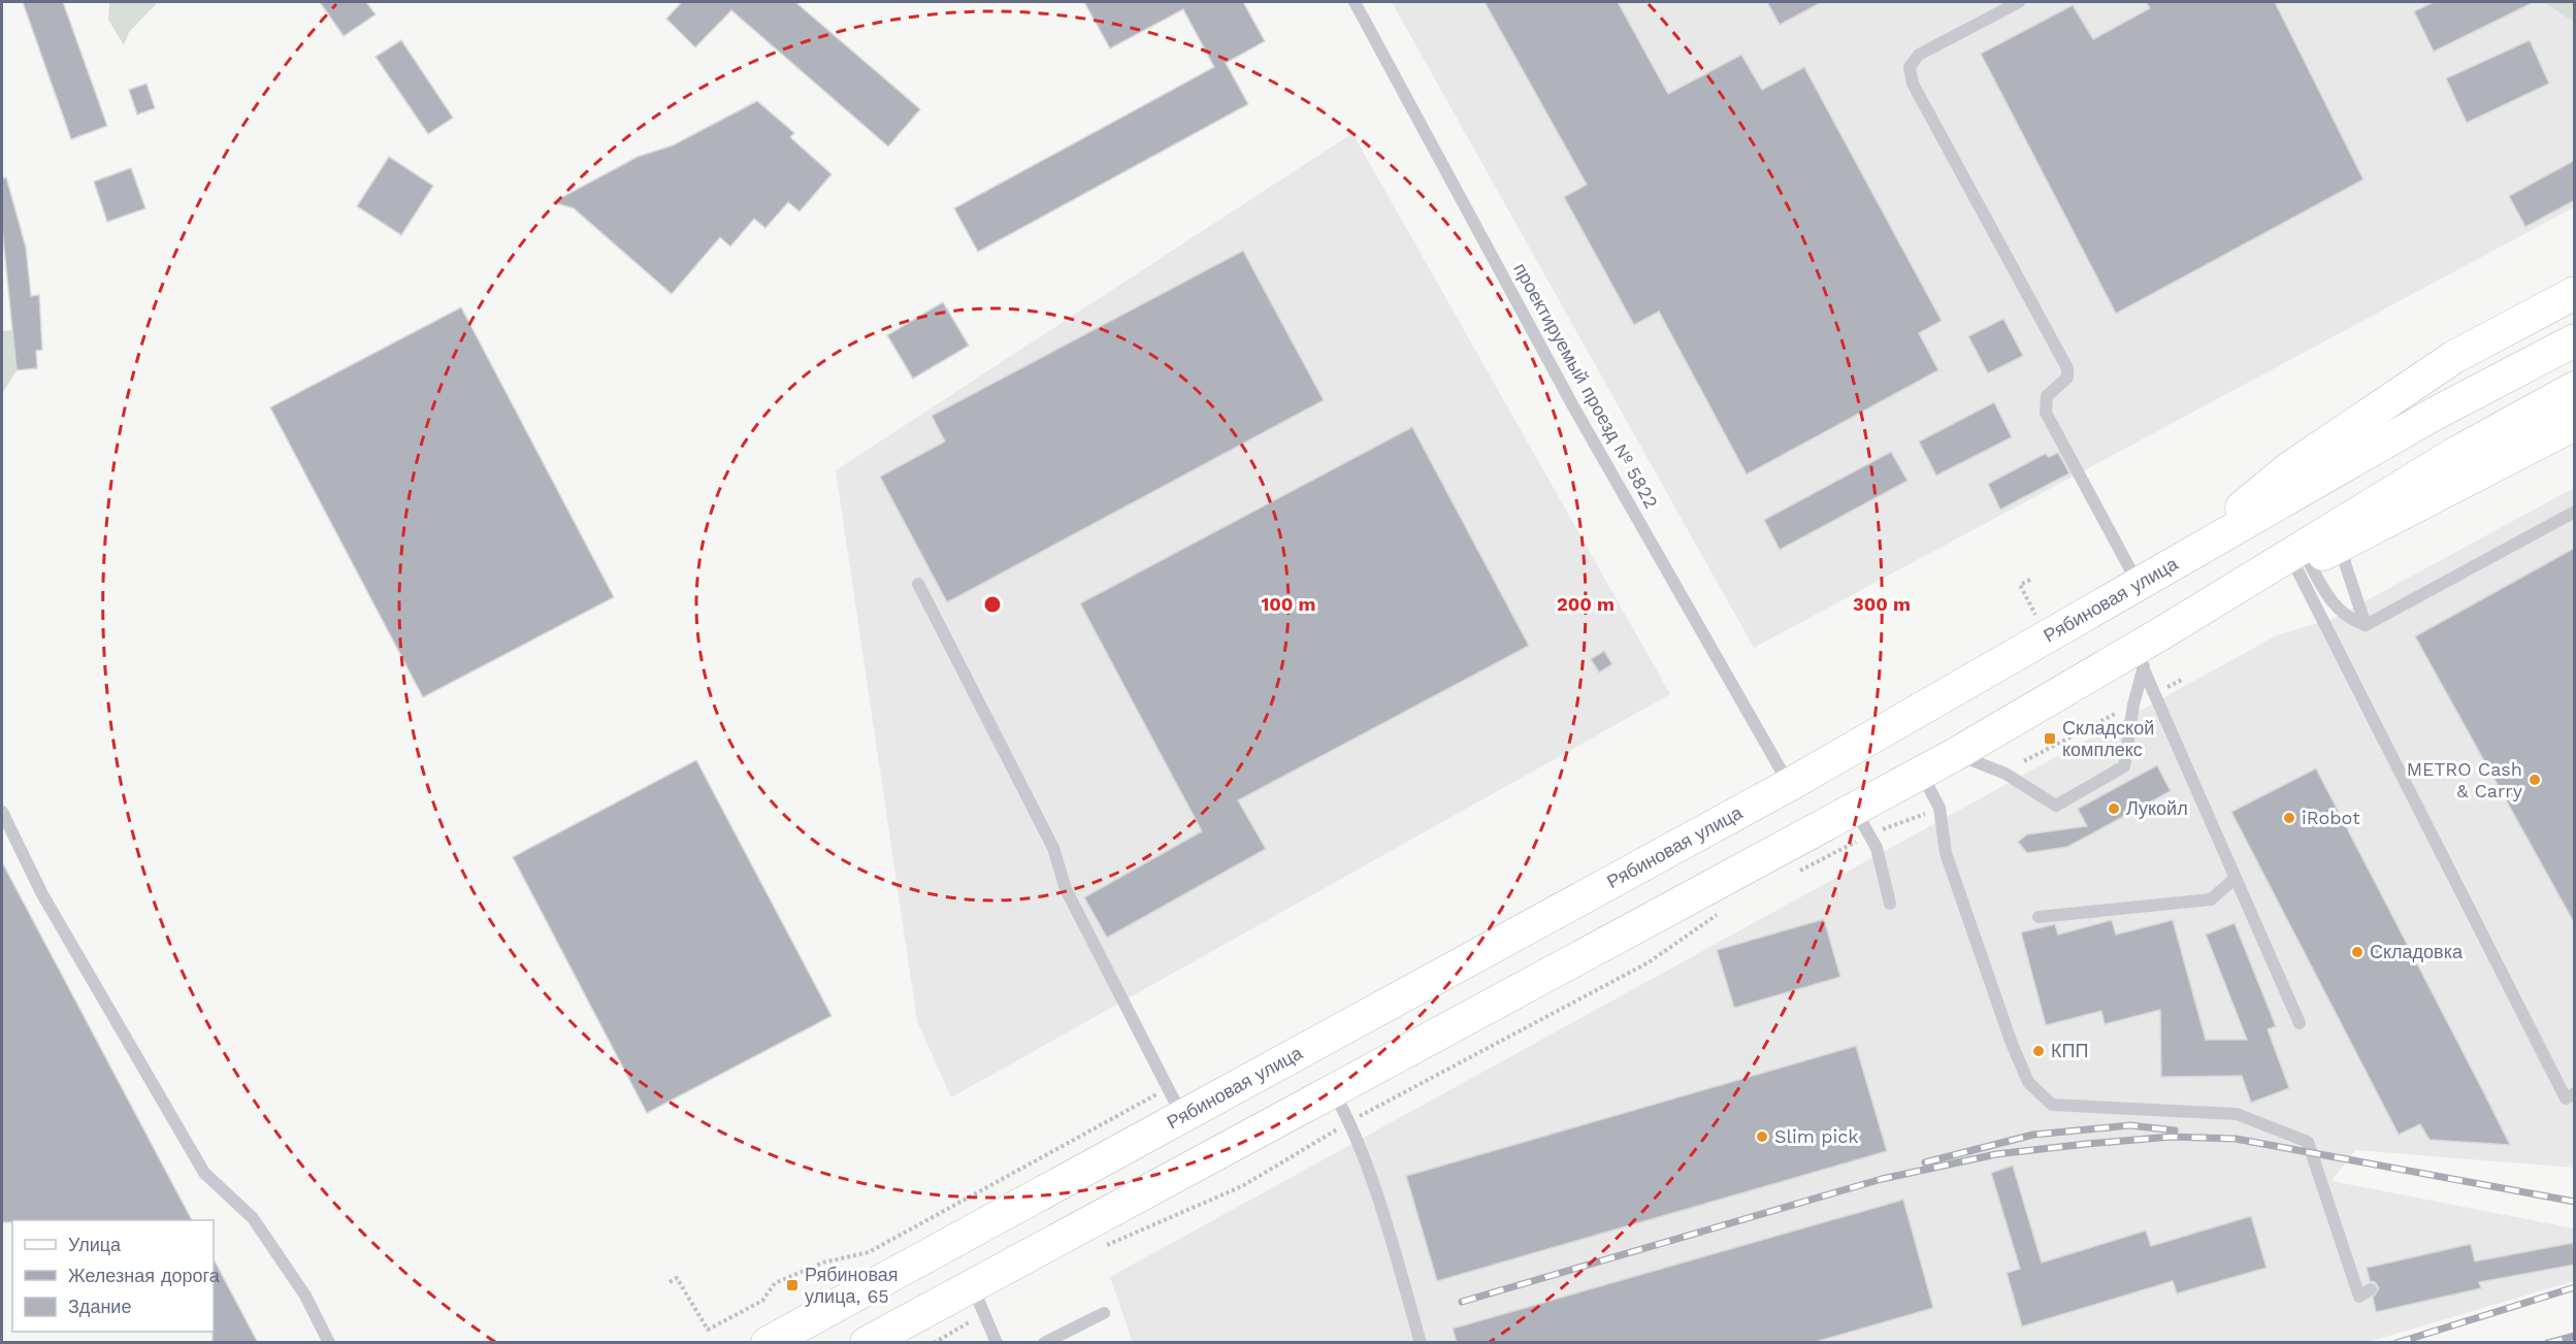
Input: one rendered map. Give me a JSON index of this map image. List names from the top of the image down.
{
  "streets": {
    "main road": ["Рябиновая улица"],
    "lane": ["проектируемый проезд № 5822"]
  },
  "crossings": [
    ["проектируемый проезд № 5822", "Рябиновая улица"]
  ],
  "places": {
    "transit": ["Складской комплекс", "Рябиновая улица, 65"],
    "other": [
      "METRO Cash & Carry",
      "Лукойл",
      "iRobot",
      "Складовка",
      "КПП",
      "Slim pick"
    ]
  },
  "legend": ["Улица", "Железная дорога", "Здание"],
  "rings": ["100 m", "200 m", "300 m"]
}
